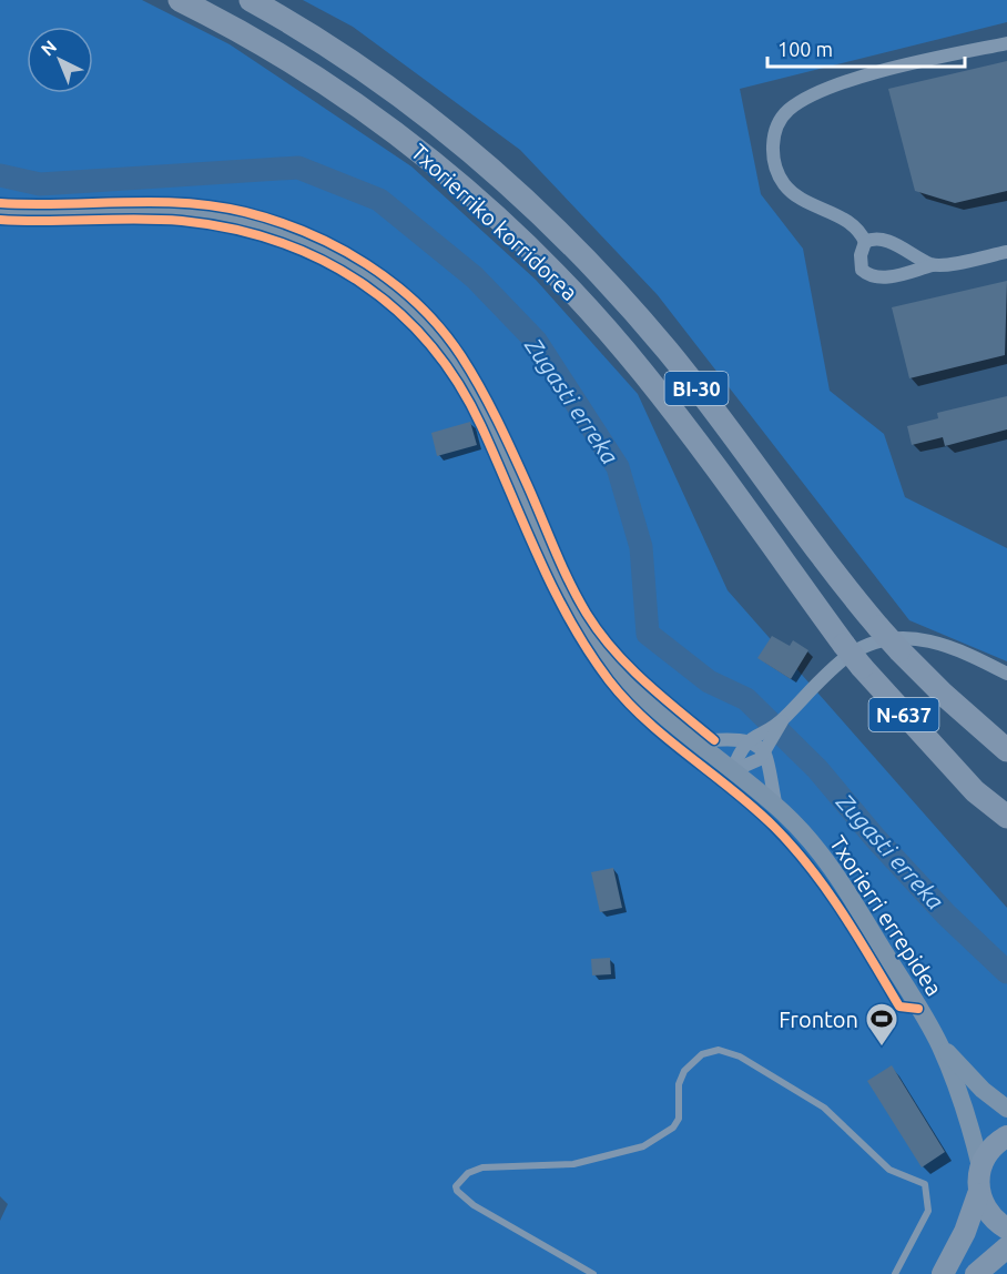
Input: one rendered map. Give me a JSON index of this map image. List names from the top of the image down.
{
  "streets": {
    "highway": ["Txorierriko korridorea", "BI-30", "N-637"],
    "main road": ["Txorierri errepidea"]
  },
  "water": ["Zugasti erreka"],
  "places": {
    "sports": ["Fronton"]
  },
  "scale_bar": "100 m",
  "north": "top left"
}
